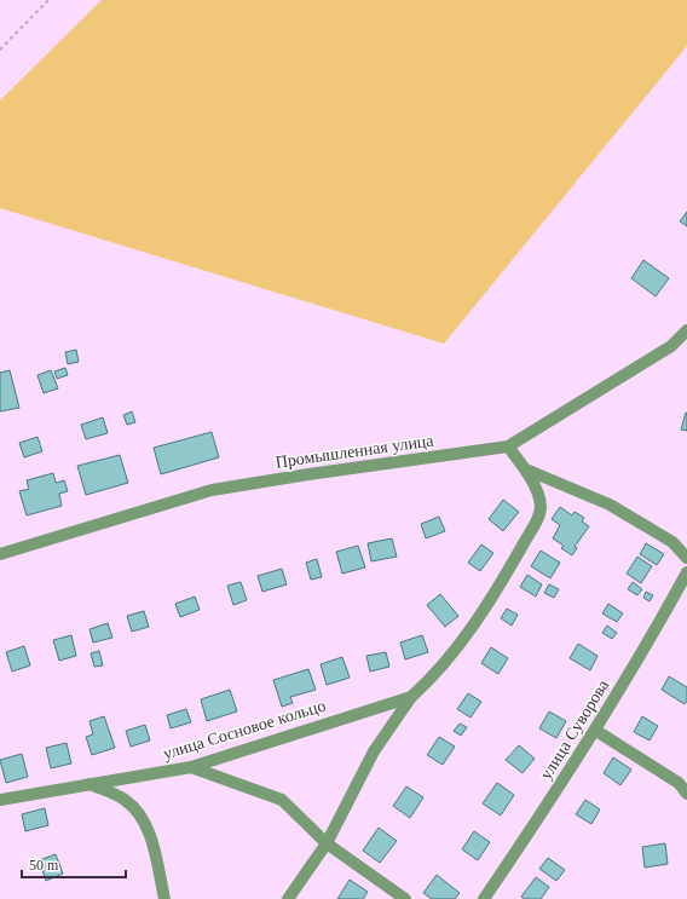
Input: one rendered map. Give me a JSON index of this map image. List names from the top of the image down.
{
  "streets": {
    "street": ["Промышленная улица", "улица Сосновое кольцо", "улица Суворова"]
  },
  "crossings": [
    ["Промышленная улица", "улица Сосновое кольцо"]
  ],
  "scale_bar": "50 m"
}
